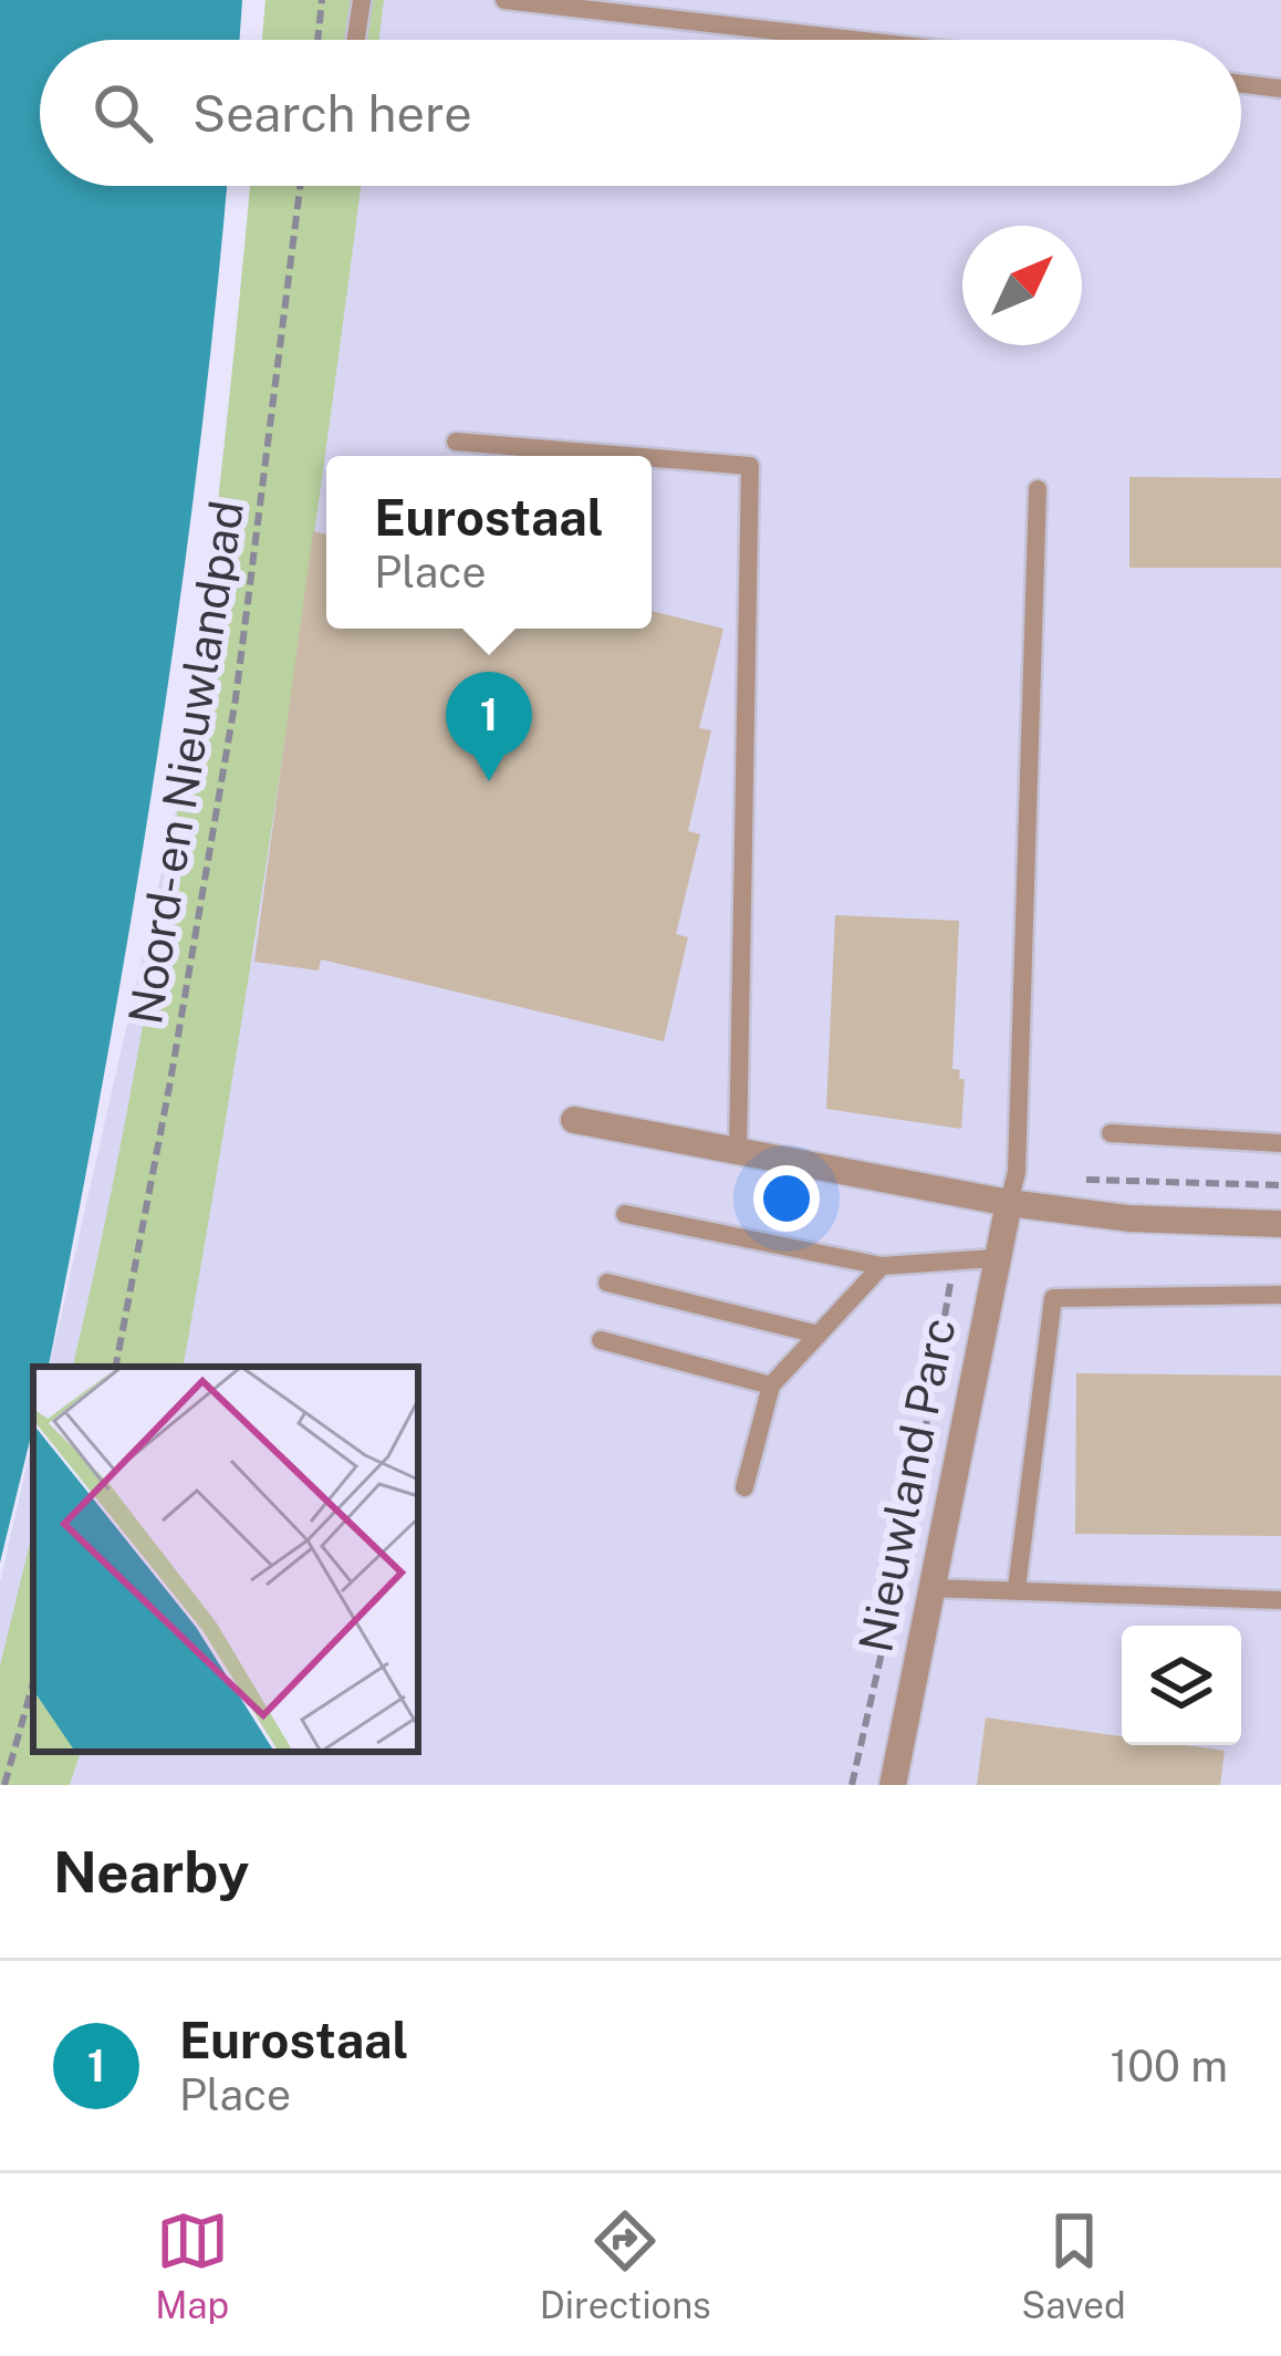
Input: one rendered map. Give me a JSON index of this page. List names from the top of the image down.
{
  "streets": {
    "street": ["Nieuwland Parc"],
    "path": ["Noord- en Nieuwlandpad"]
  },
  "north": "top right",
  "page": {
    "search": "Search here",
    "popup": ["Eurostaal", "Place"],
    "pins": "1",
    "heading": "Nearby",
    "list": [
      {
        "mark": "1",
        "name": "Eurostaal",
        "note": "Place",
        "value": "100 m"
      }
    ],
    "nav": ["Map", "Directions", "Saved"]
  }
}
